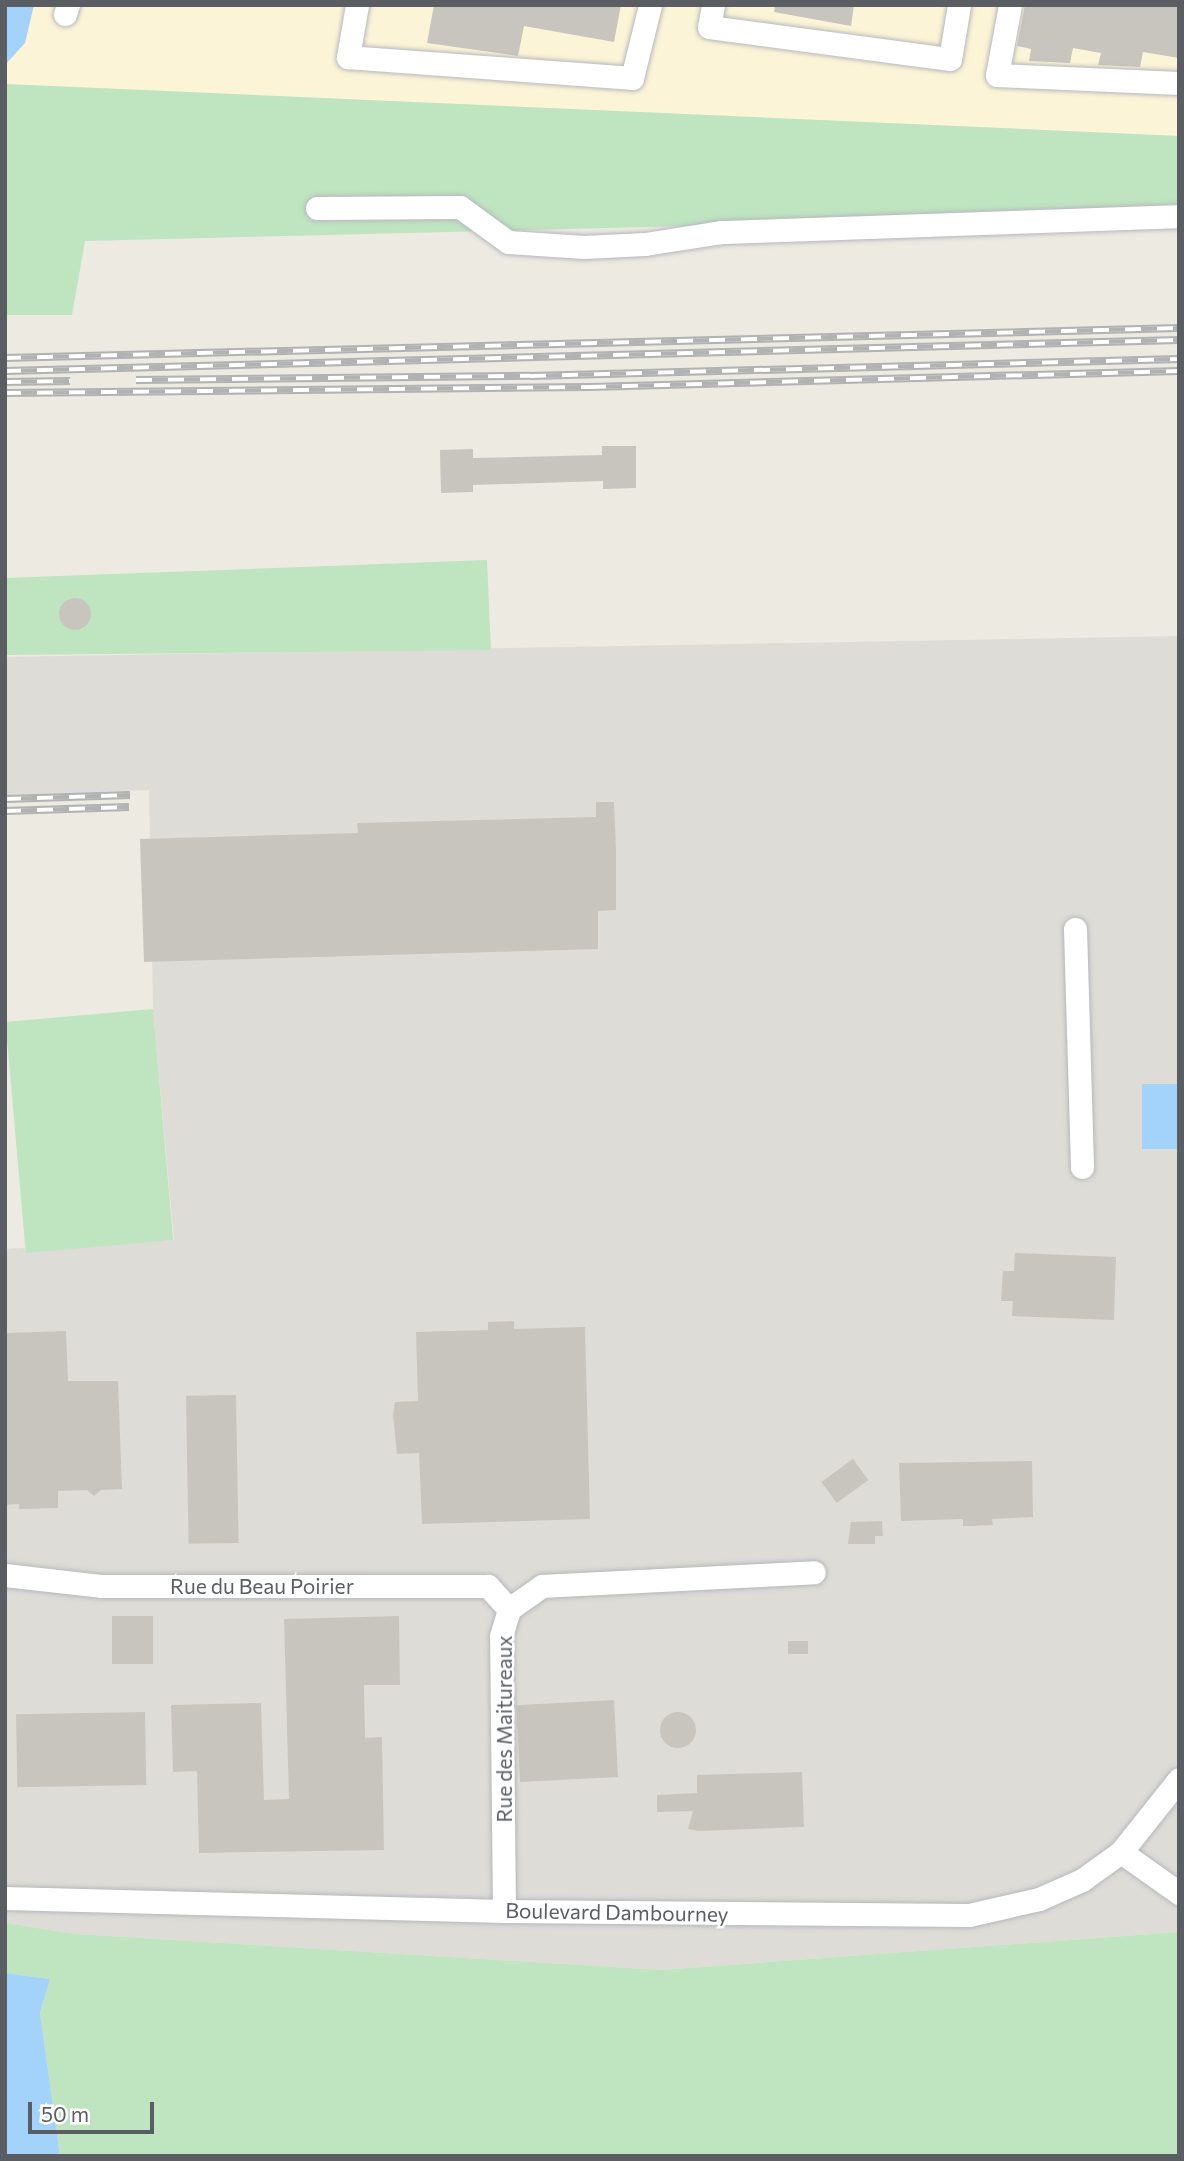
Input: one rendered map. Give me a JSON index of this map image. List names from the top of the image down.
{
  "streets": {
    "street": ["Rue du Beau Poirier", "Rue des Maitureaux", "Boulevard Dambourney"]
  },
  "crossings": [
    ["Rue du Beau Poirier", "Rue des Maitureaux"],
    ["Rue des Maitureaux", "Boulevard Dambourney"]
  ],
  "scale_bar": "50 m"
}
